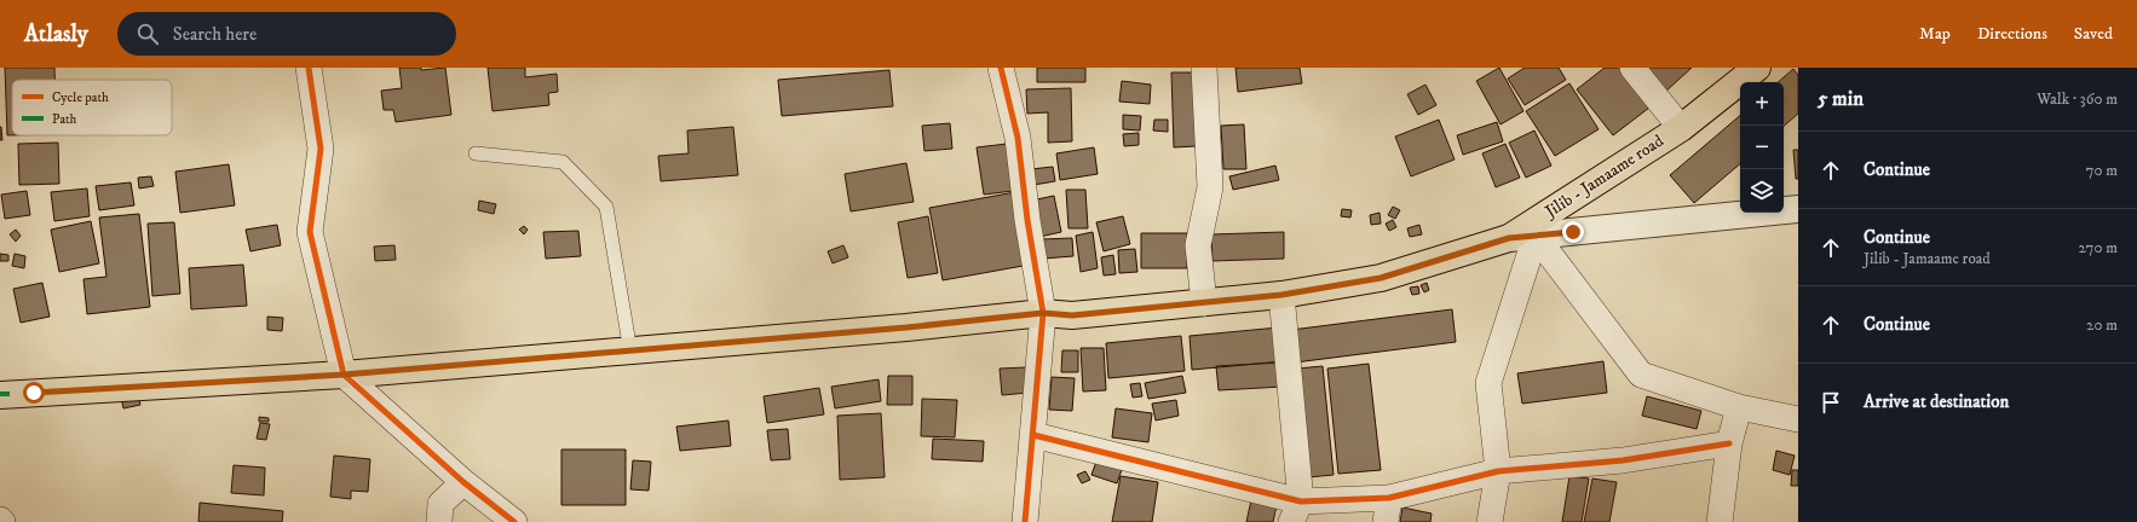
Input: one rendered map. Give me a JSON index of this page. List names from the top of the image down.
{
  "streets": {
    "main road": ["Jilib - Jamaame road"]
  },
  "legend": ["Cycle path", "Path"],
  "page": {
    "header": "Atlasly",
    "search": "Search here",
    "nav": ["Map", "Directions", "Saved"],
    "heading": ["5 min", "Walk · 360 m"],
    "map_buttons": ["+", "−"],
    "list": [
      ["Continue", "70 m"],
      ["Continue", "Jilib - Jamaame road", "270 m"],
      ["Continue", "20 m"],
      "Arrive at destination"
    ]
  }
}
